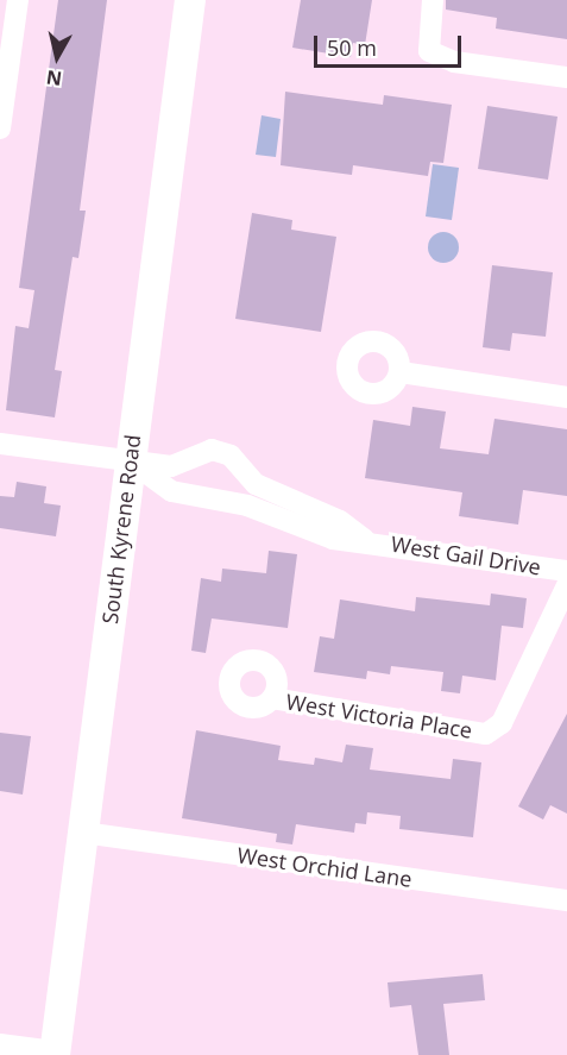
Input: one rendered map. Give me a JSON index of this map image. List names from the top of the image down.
{
  "streets": {
    "main road": ["South Kyrene Road"],
    "street": ["West Gail Drive", "West Victoria Place", "West Orchid Lane"]
  },
  "crossings": [
    ["South Kyrene Road", "West Gail Drive"],
    ["South Kyrene Road", "West Orchid Lane"]
  ],
  "scale_bar": "50 m",
  "north": "bottom"
}
